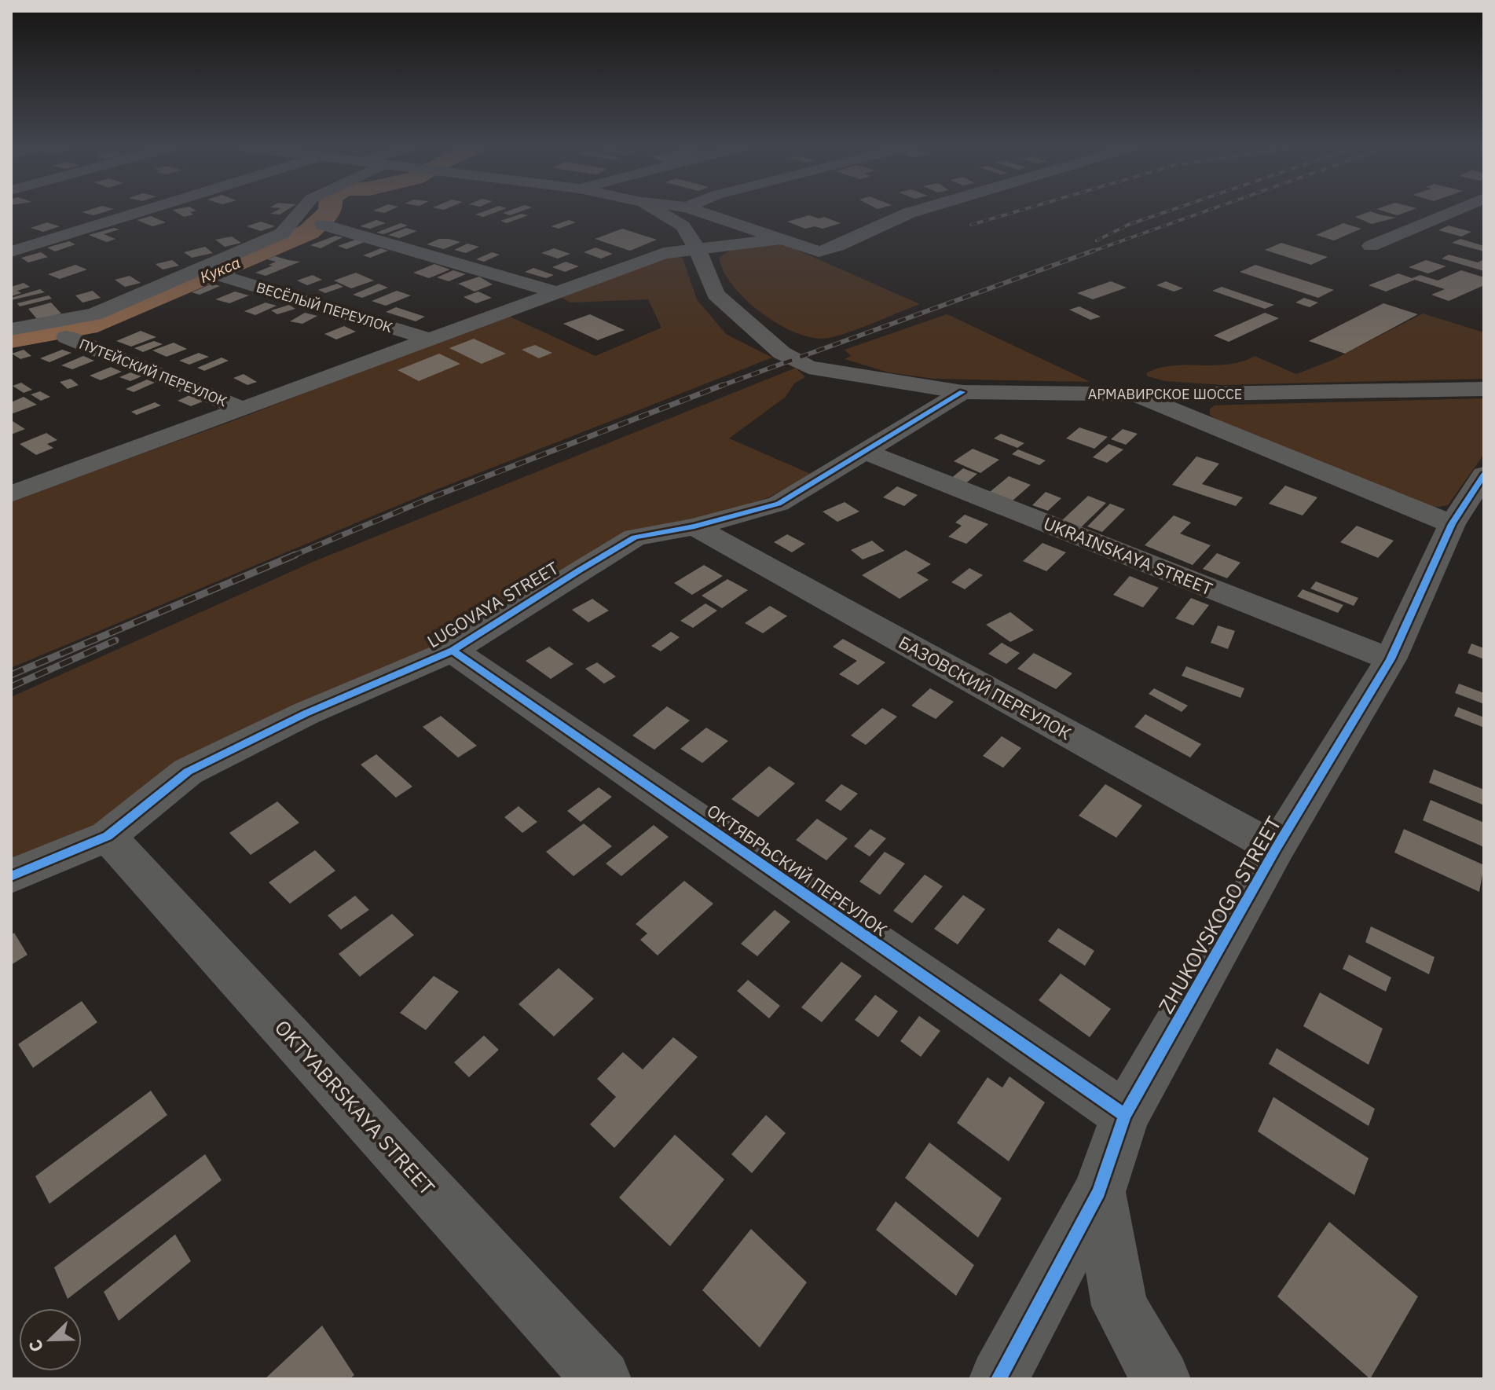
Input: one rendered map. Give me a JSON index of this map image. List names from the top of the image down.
{
  "streets": {
    "main road": ["АРМАВИРСКОЕ ШОССЕ"],
    "street": [
      "ВЕСЁЛЫЙ ПЕРЕУЛОК",
      "ПУТЕЙСКИЙ ПЕРЕУЛОК",
      "UKRAINSKAYA STREET",
      "LUGOVAYA STREET",
      "БАЗОВСКИЙ ПЕРЕУЛОК",
      "ОКТЯБРЬСКИЙ ПЕРЕУЛОК",
      "ZHUKOVSKOGO STREET",
      "OKTYABRSKAYA STREET"
    ]
  },
  "crossings": [
    ["АРМАВИРСКОЕ ШОССЕ", "LUGOVAYA STREET"],
    ["UKRAINSKAYA STREET", "LUGOVAYA STREET"],
    ["UKRAINSKAYA STREET", "ZHUKOVSKOGO STREET"],
    ["LUGOVAYA STREET", "БАЗОВСКИЙ ПЕРЕУЛОК"],
    ["LUGOVAYA STREET", "ОКТЯБРЬСКИЙ ПЕРЕУЛОК"],
    ["LUGOVAYA STREET", "OKTYABRSKAYA STREET"],
    ["БАЗОВСКИЙ ПЕРЕУЛОК", "ZHUKOVSKOGO STREET"],
    ["ОКТЯБРЬСКИЙ ПЕРЕУЛОК", "ZHUKOVSKOGO STREET"]
  ],
  "water": ["Кукса"],
  "north": "bottom left"
}
